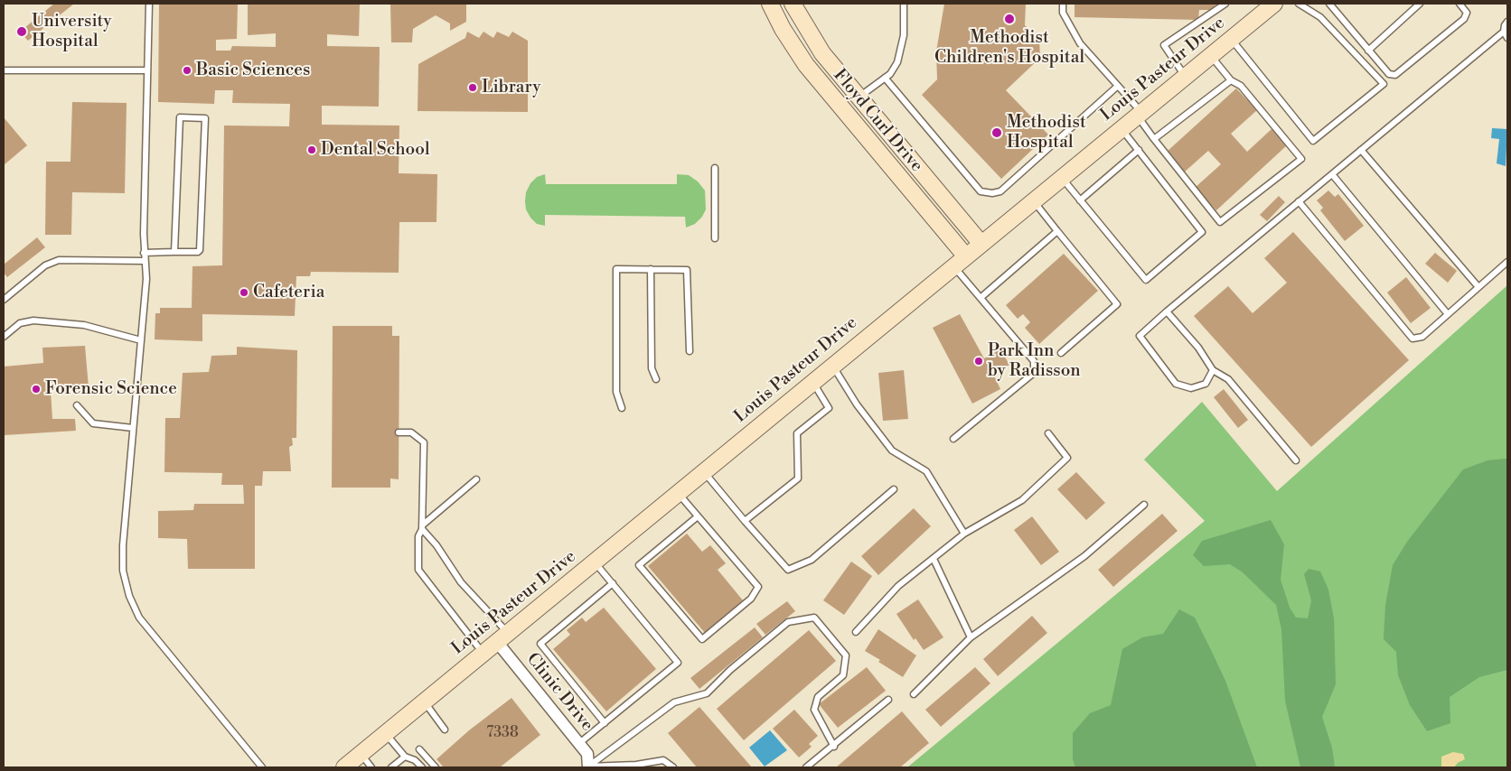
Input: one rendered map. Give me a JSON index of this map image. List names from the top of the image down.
{
  "streets": {
    "street": ["Louis Pasteur Drive", "Floyd Curl Drive", "Clinic Drive"]
  },
  "crossings": [
    ["Louis Pasteur Drive", "Floyd Curl Drive"],
    ["Louis Pasteur Drive", "Clinic Drive"]
  ],
  "places": [
    "Methodist Children's Hospital",
    "University Hospital",
    "Basic Sciences",
    "Library",
    "Methodist Hospital",
    "Dental School",
    "Cafeteria",
    "Park Inn by Radisson",
    "Forensic Science"
  ],
  "house_numbers": ["7338"]
}
